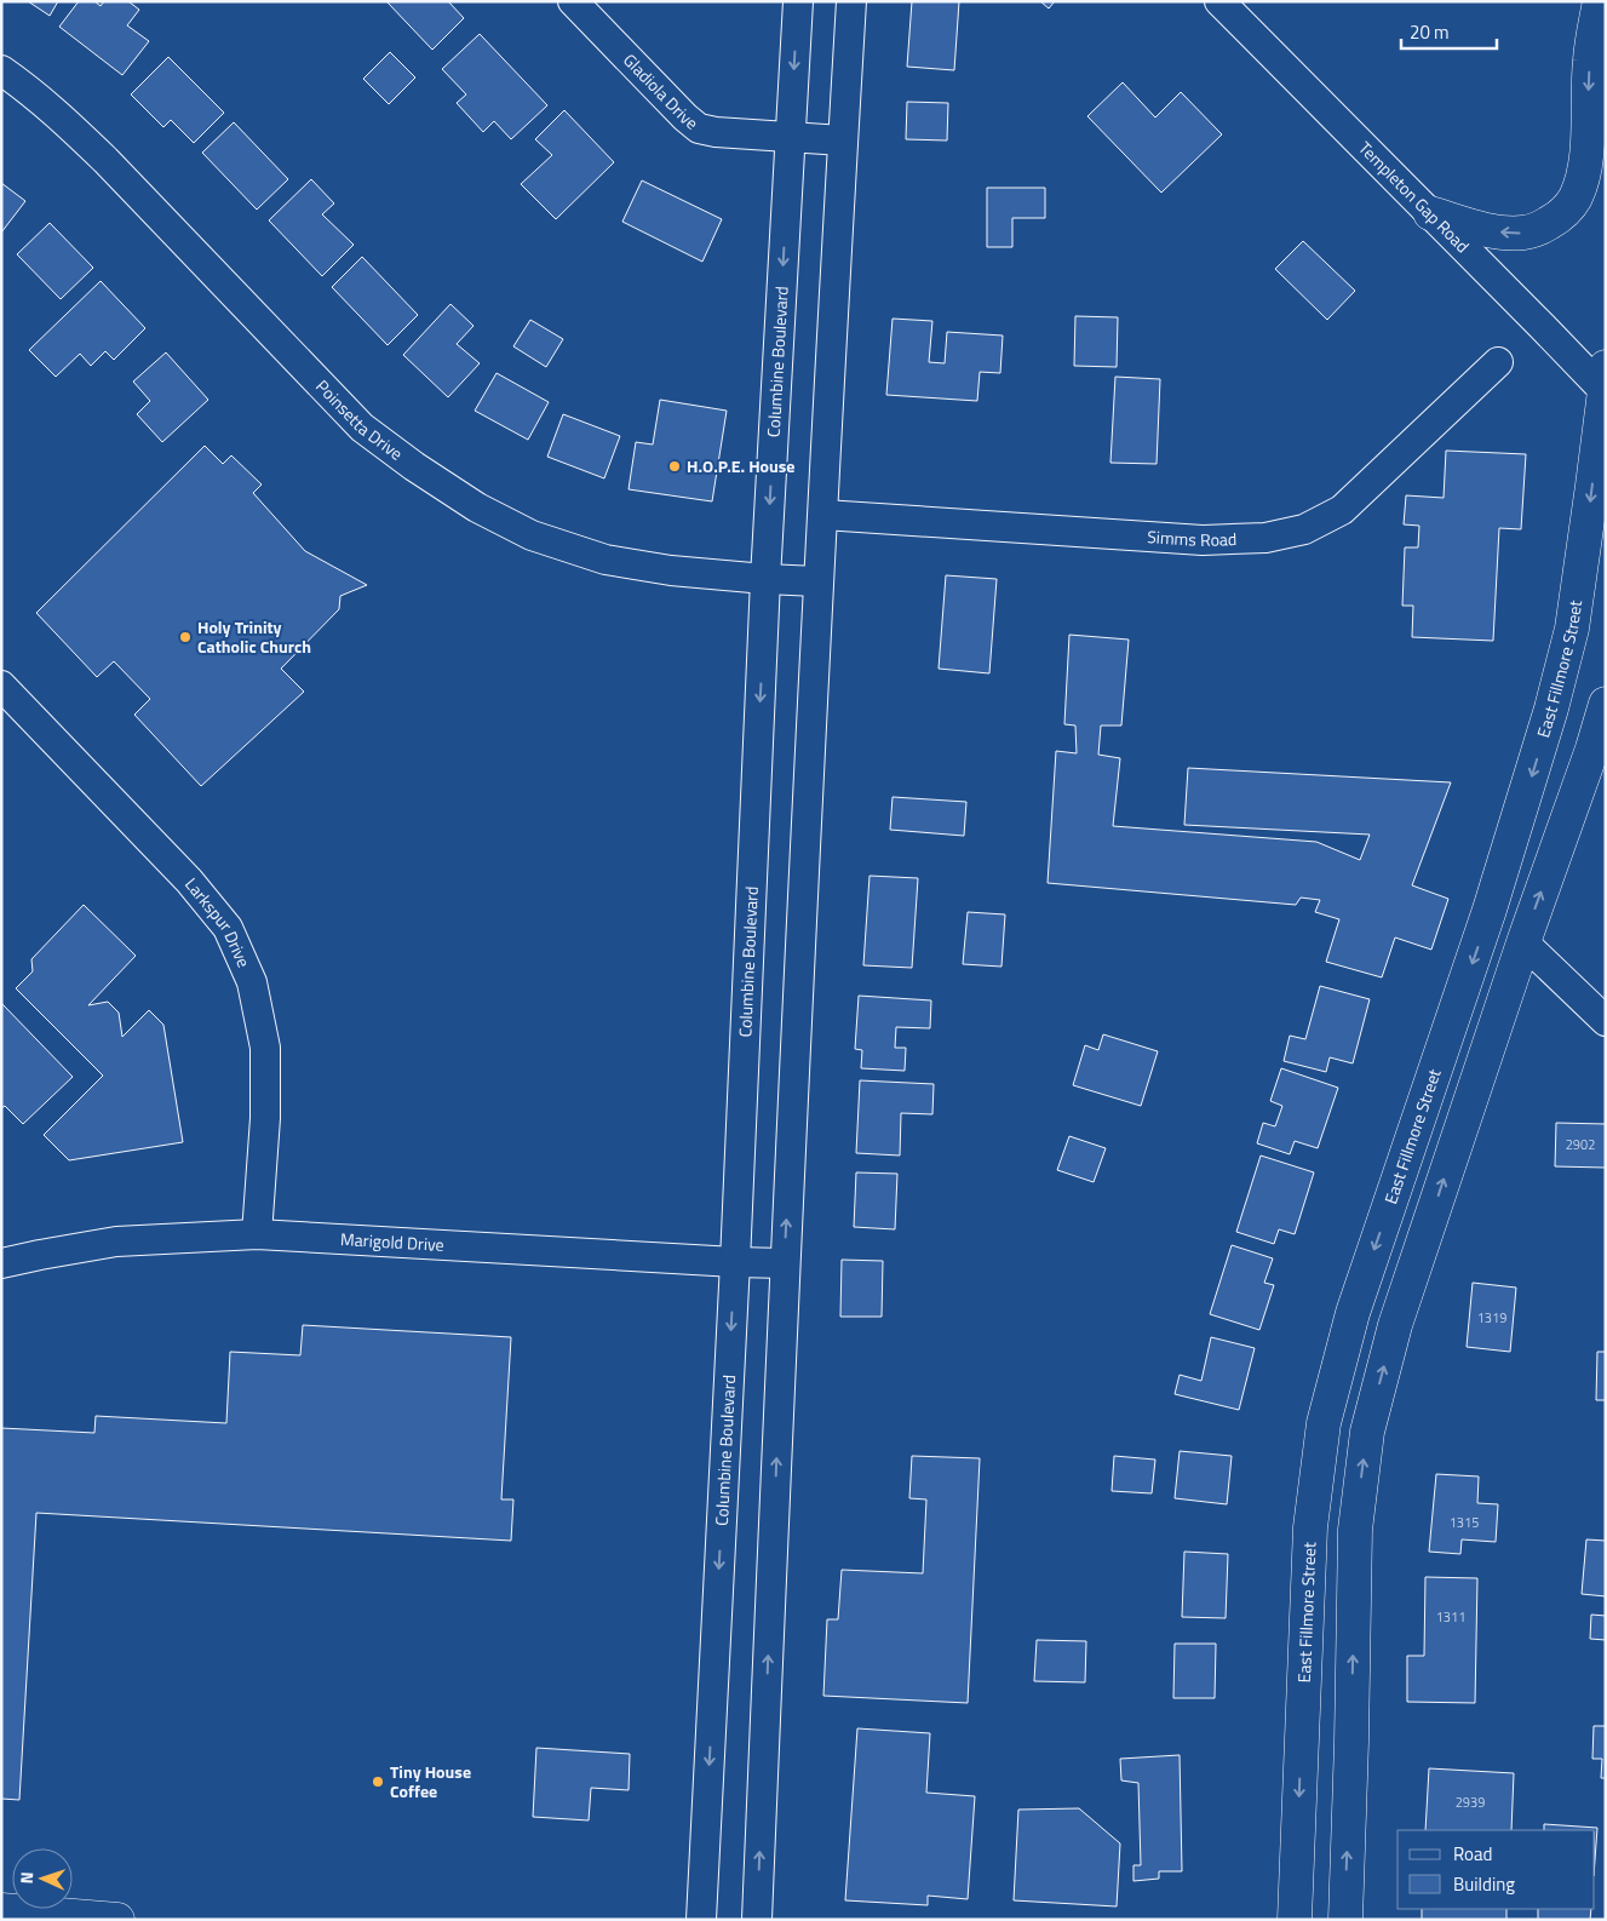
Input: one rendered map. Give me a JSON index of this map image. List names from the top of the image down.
{
  "streets": {
    "main road": ["East Fillmore Street"],
    "street": [
      "Gladiola Drive",
      "Templeton Gap Road",
      "Columbine Boulevard",
      "Poinsetta Drive",
      "Simms Road",
      "Larkspur Drive",
      "Marigold Drive"
    ]
  },
  "crossings": [
    ["Gladiola Drive", "Columbine Boulevard"],
    ["Templeton Gap Road", "East Fillmore Street"],
    ["Columbine Boulevard", "Poinsetta Drive"],
    ["Columbine Boulevard", "Marigold Drive"],
    ["Larkspur Drive", "Marigold Drive"]
  ],
  "places": ["H.O.P.E. House", "Holy Trinity Catholic Church", "Tiny House Coffee"],
  "house_numbers": [
    "2902",
    "1319",
    "1315",
    "1311",
    "2939"
  ],
  "legend": ["Road", "Building"],
  "scale_bar": "20 m",
  "north": "left"
}
